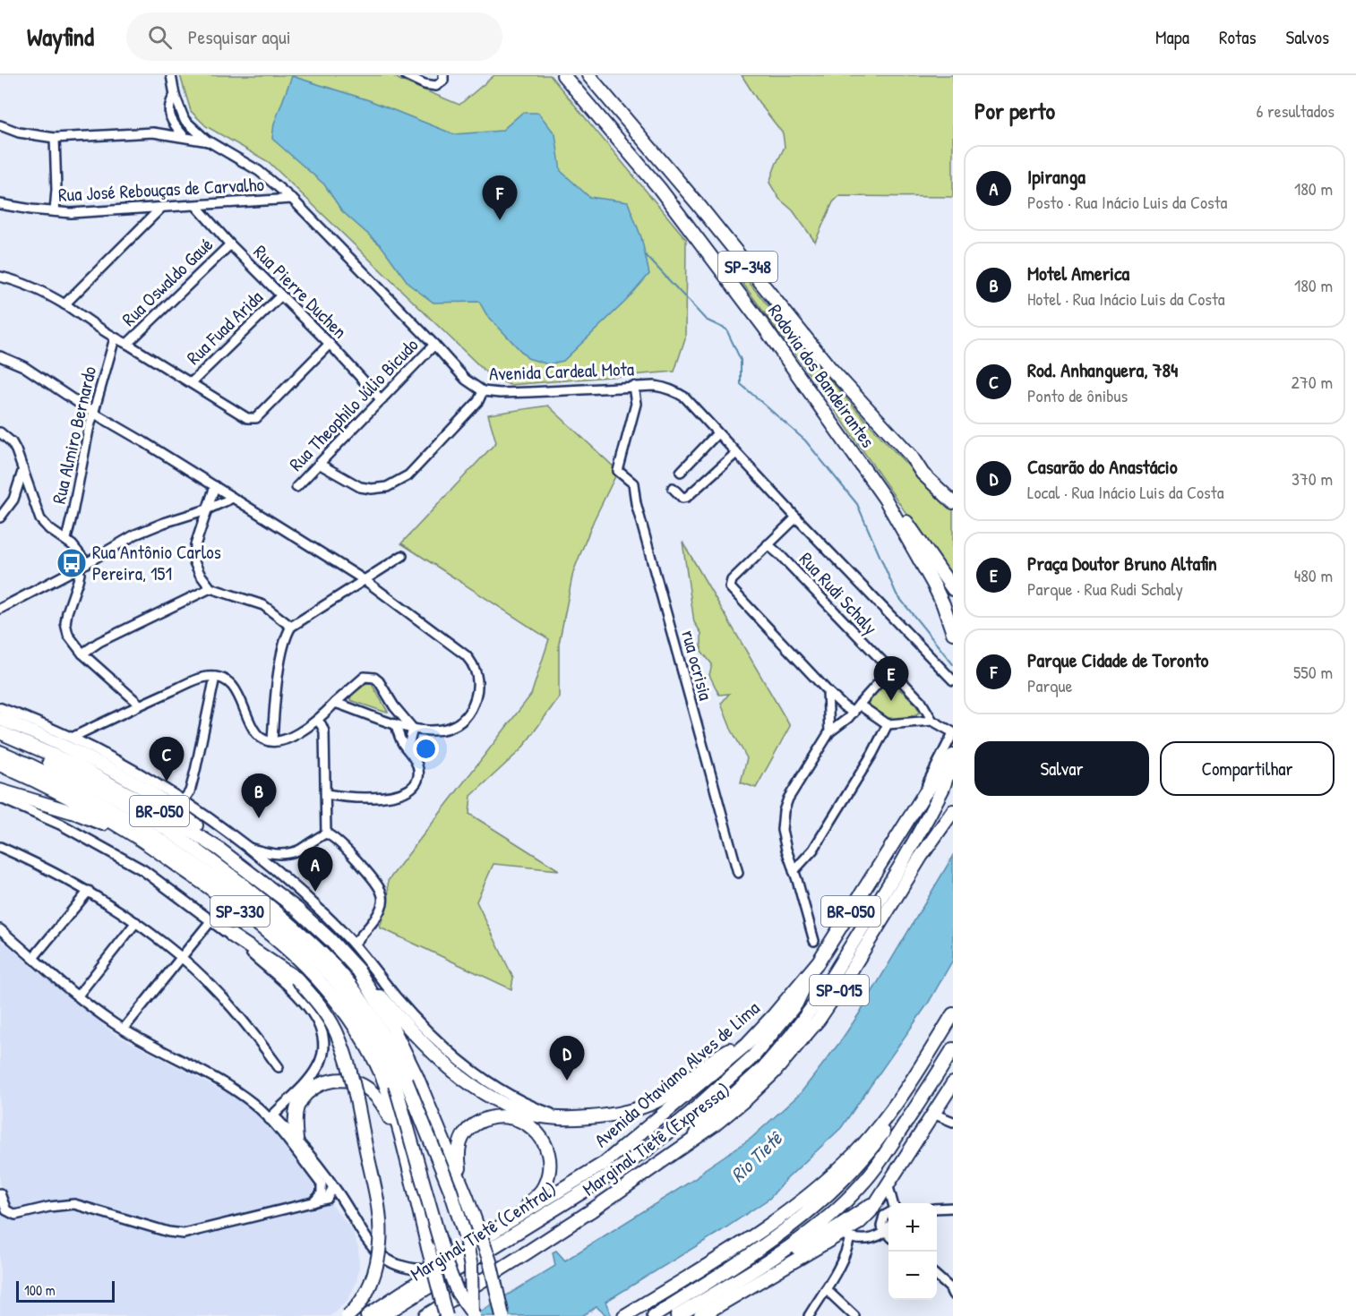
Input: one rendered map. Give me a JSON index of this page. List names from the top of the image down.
{
  "streets": {
    "highway": [
      "SP-348",
      "Rodovia dos Bandeirantes",
      "BR-050",
      "SP-330",
      "SP-015",
      "Avenida Otaviano Alves de Lima",
      "Marginal Tietê (Expressa)",
      "Marginal Tietê (Central)"
    ],
    "street": [
      "Rua José Rebouças de Carvalho",
      "Rua Oswaldo Gaué",
      "Rua Pierre Duchen",
      "Rua Fuad Arida",
      "Avenida Cardeal Mota",
      "Rua Theophilo Júlio Bicudo",
      "Rua Almiro Bernardo",
      "Rua Rudi Schaly",
      "rua ocrisia"
    ]
  },
  "crossings": [
    ["Rua José Rebouças de Carvalho", "Rua Pierre Duchen"],
    ["Rua José Rebouças de Carvalho", "Avenida Cardeal Mota"],
    ["Rua Oswaldo Gaué", "Rua Pierre Duchen"],
    ["Rua Pierre Duchen", "Rua Fuad Arida"],
    ["Rua Pierre Duchen", "Rua Theophilo Júlio Bicudo"],
    ["Avenida Cardeal Mota", "Rua Theophilo Júlio Bicudo"],
    ["Avenida Cardeal Mota", "rua ocrisia"],
    ["Avenida Otaviano Alves de Lima", "Marginal Tietê (Central)"]
  ],
  "water": ["Rio Tietê"],
  "places": {
    "bus stop": ["Rua Antônio Carlos Pereira, 151"]
  },
  "scale_bar": "100 m",
  "page": {
    "header": "Wayfind",
    "search": "Pesquisar aqui",
    "nav": ["Mapa", "Rotas", "Salvos"],
    "heading": ["Por perto", "6 resultados"],
    "list": [
      {
        "mark": "A",
        "name": "Ipiranga",
        "note": "Posto · Rua Inácio Luis da Costa",
        "value": "180 m"
      },
      {
        "mark": "B",
        "name": "Motel America",
        "note": "Hotel · Rua Inácio Luis da Costa",
        "value": "180 m"
      },
      {
        "mark": "C",
        "name": "Rod. Anhanguera, 784",
        "note": "Ponto de ônibus",
        "value": "270 m"
      },
      {
        "mark": "D",
        "name": "Casarão do Anastácio",
        "note": "Local · Rua Inácio Luis da Costa",
        "value": "370 m"
      },
      {
        "mark": "E",
        "name": "Praça Doutor Bruno Altafin",
        "note": "Parque · Rua Rudi Schaly",
        "value": "480 m"
      },
      {
        "mark": "F",
        "name": "Parque Cidade de Toronto",
        "note": "Parque",
        "value": "550 m"
      }
    ],
    "pins": [
      "F",
      "E",
      "C",
      "B",
      "A",
      "D"
    ],
    "buttons": ["Salvar", "Compartilhar"],
    "map_buttons": ["+", "−"],
    "scale": "100 m"
  }
}
